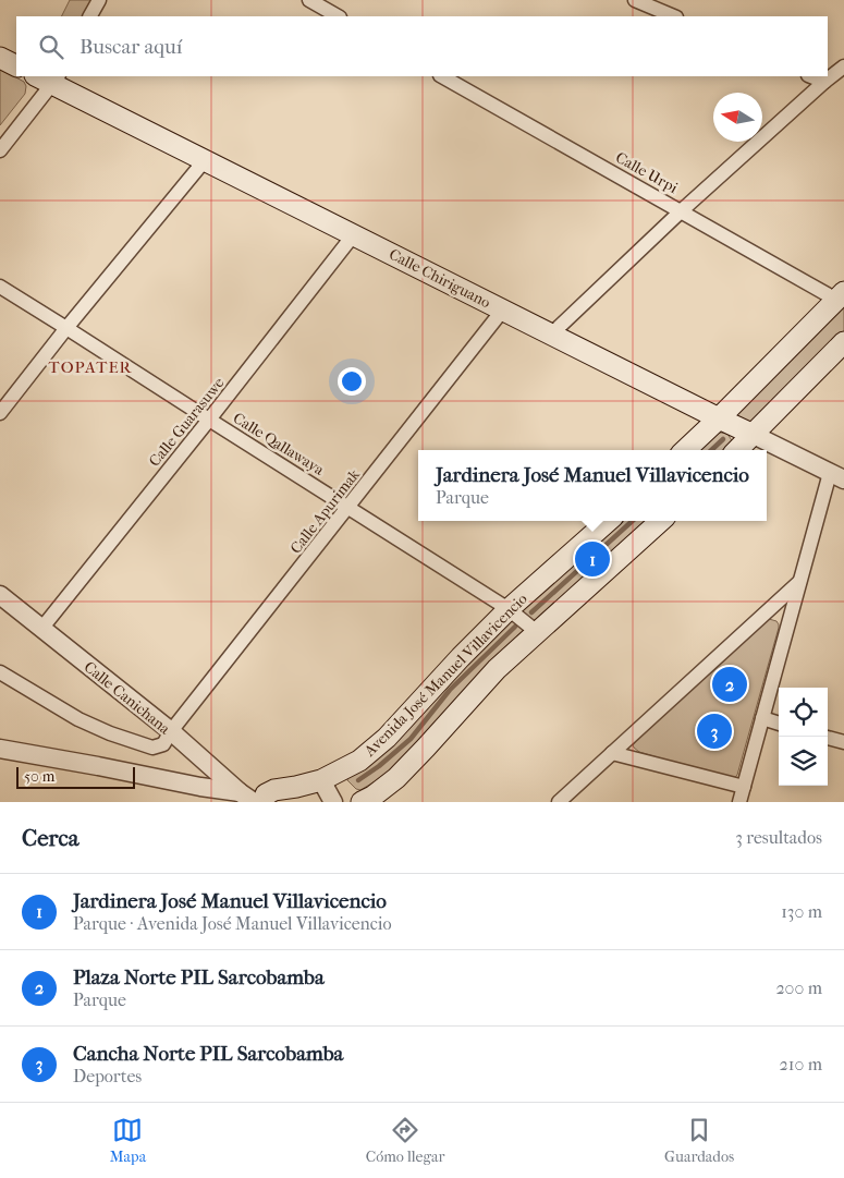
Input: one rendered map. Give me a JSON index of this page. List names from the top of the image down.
{
  "streets": {
    "main road": ["Calle Chiriguano", "Avenida José Manuel Villavicencio"],
    "street": [
      "Calle Urpi",
      "Calle Guarasuwe",
      "Calle Qallawaya",
      "Calle Apurimak",
      "Calle Canichana"
    ]
  },
  "crossings": [
    ["Calle Chiriguano", "Calle Guarasuwe"],
    ["Calle Chiriguano", "Calle Apurimak"],
    ["Calle Guarasuwe", "Calle Qallawaya"],
    ["Calle Guarasuwe", "Calle Canichana"],
    ["Calle Qallawaya", "Calle Apurimak"],
    ["Calle Qallawaya", "Avenida José Manuel Villavicencio"],
    ["Calle Apurimak", "Calle Canichana"]
  ],
  "districts": ["TOPATER"],
  "scale_bar": "50 m",
  "north": "left",
  "page": {
    "search": "Buscar aquí",
    "popup": ["Jardinera José Manuel Villavicencio", "Parque"],
    "pins": ["1", "2", "3"],
    "scale": "50 m",
    "heading": ["Cerca", "3 resultados"],
    "list": [
      {
        "mark": "1",
        "name": "Jardinera José Manuel Villavicencio",
        "note": "Parque · Avenida José Manuel Villavicencio",
        "value": "130 m"
      },
      {
        "mark": "2",
        "name": "Plaza Norte PIL Sarcobamba",
        "note": "Parque",
        "value": "200 m"
      },
      {
        "mark": "3",
        "name": "Cancha Norte PIL Sarcobamba",
        "note": "Deportes",
        "value": "210 m"
      }
    ],
    "nav": ["Mapa", "Cómo llegar", "Guardados"]
  }
}
